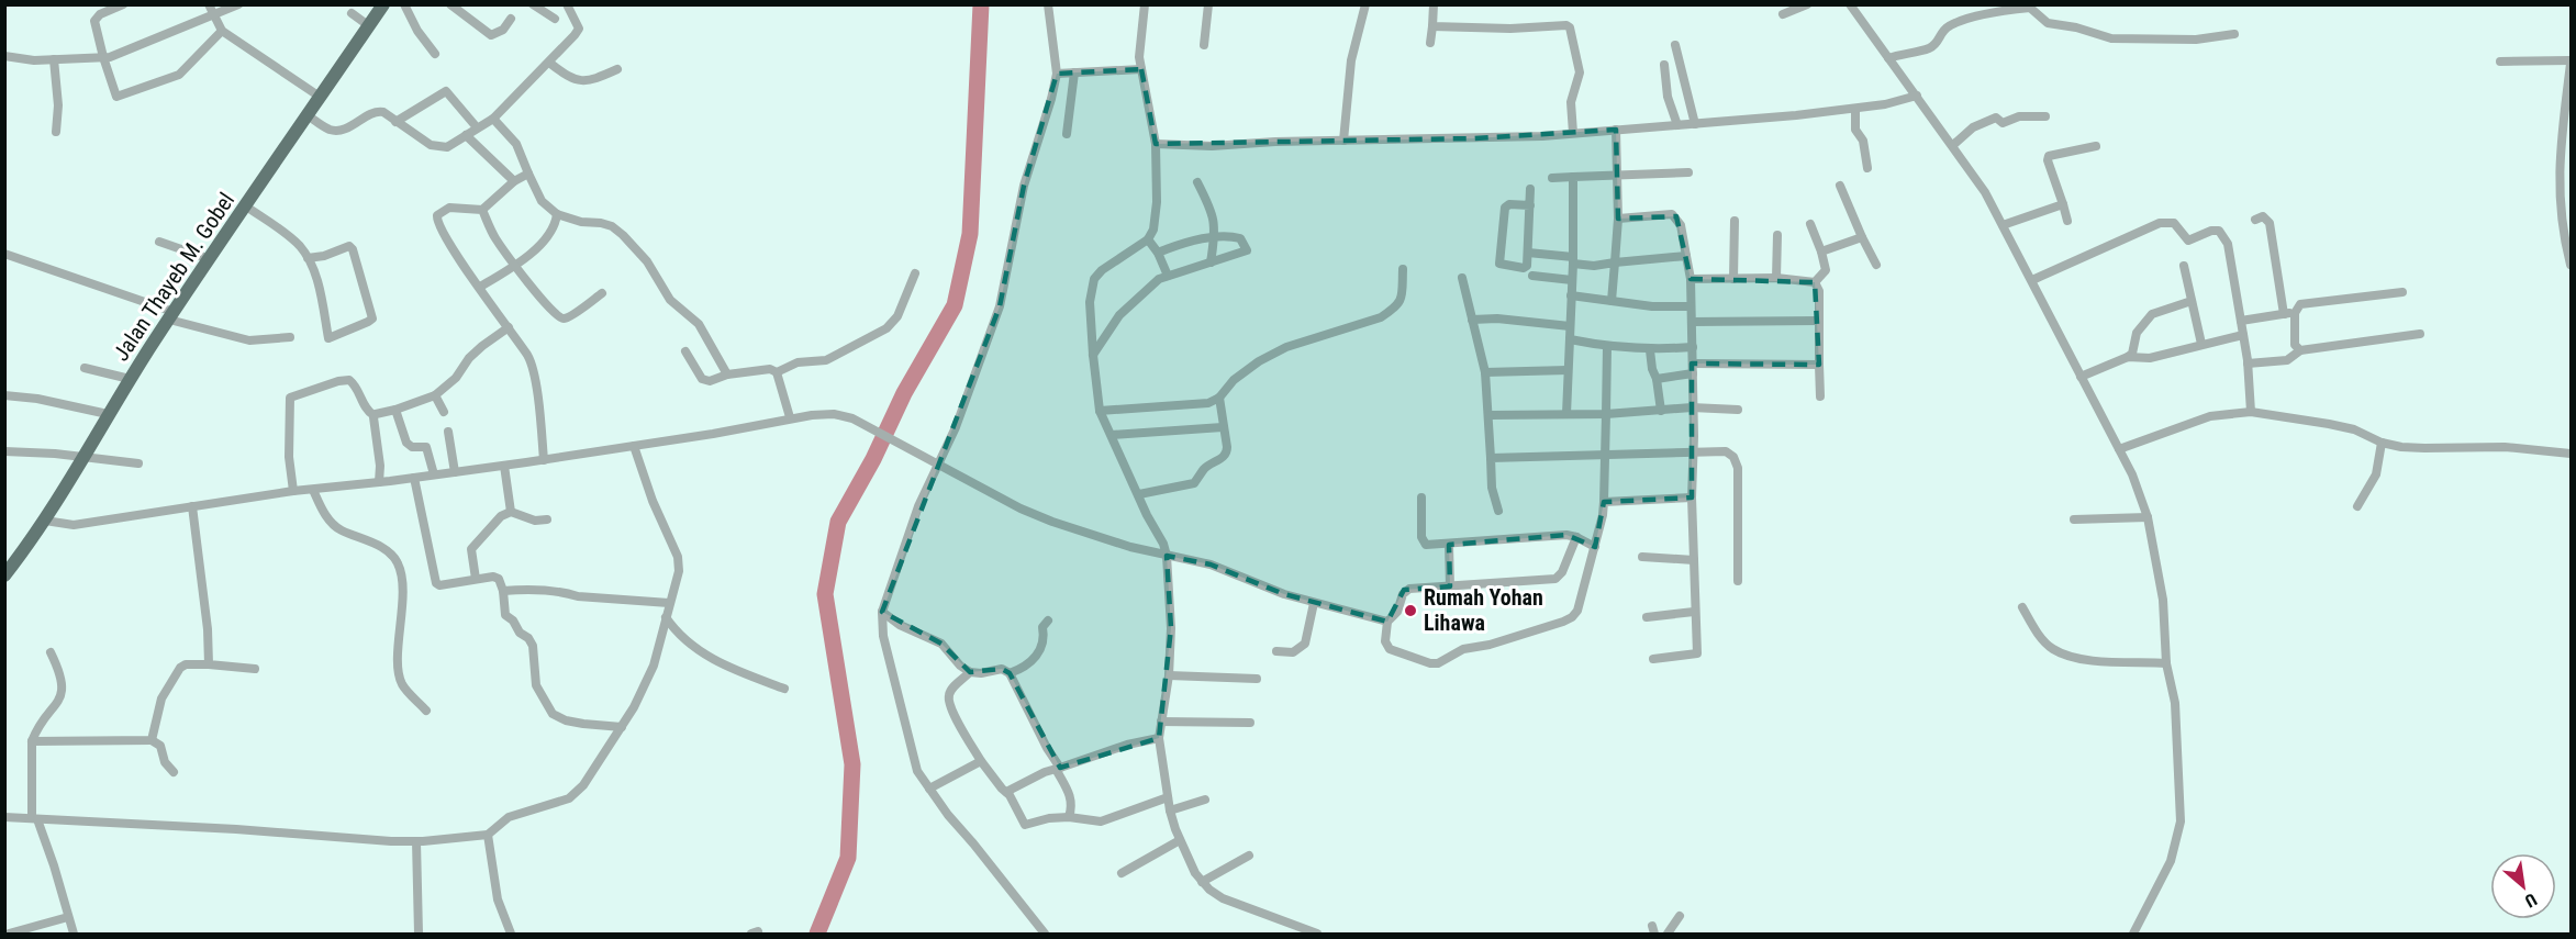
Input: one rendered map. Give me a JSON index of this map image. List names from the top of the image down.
{
  "streets": {
    "main road": ["Jalan Thayeb M. Gobel"]
  },
  "places": ["Rumah Yohan Lihawa"],
  "north": "bottom right"
}
